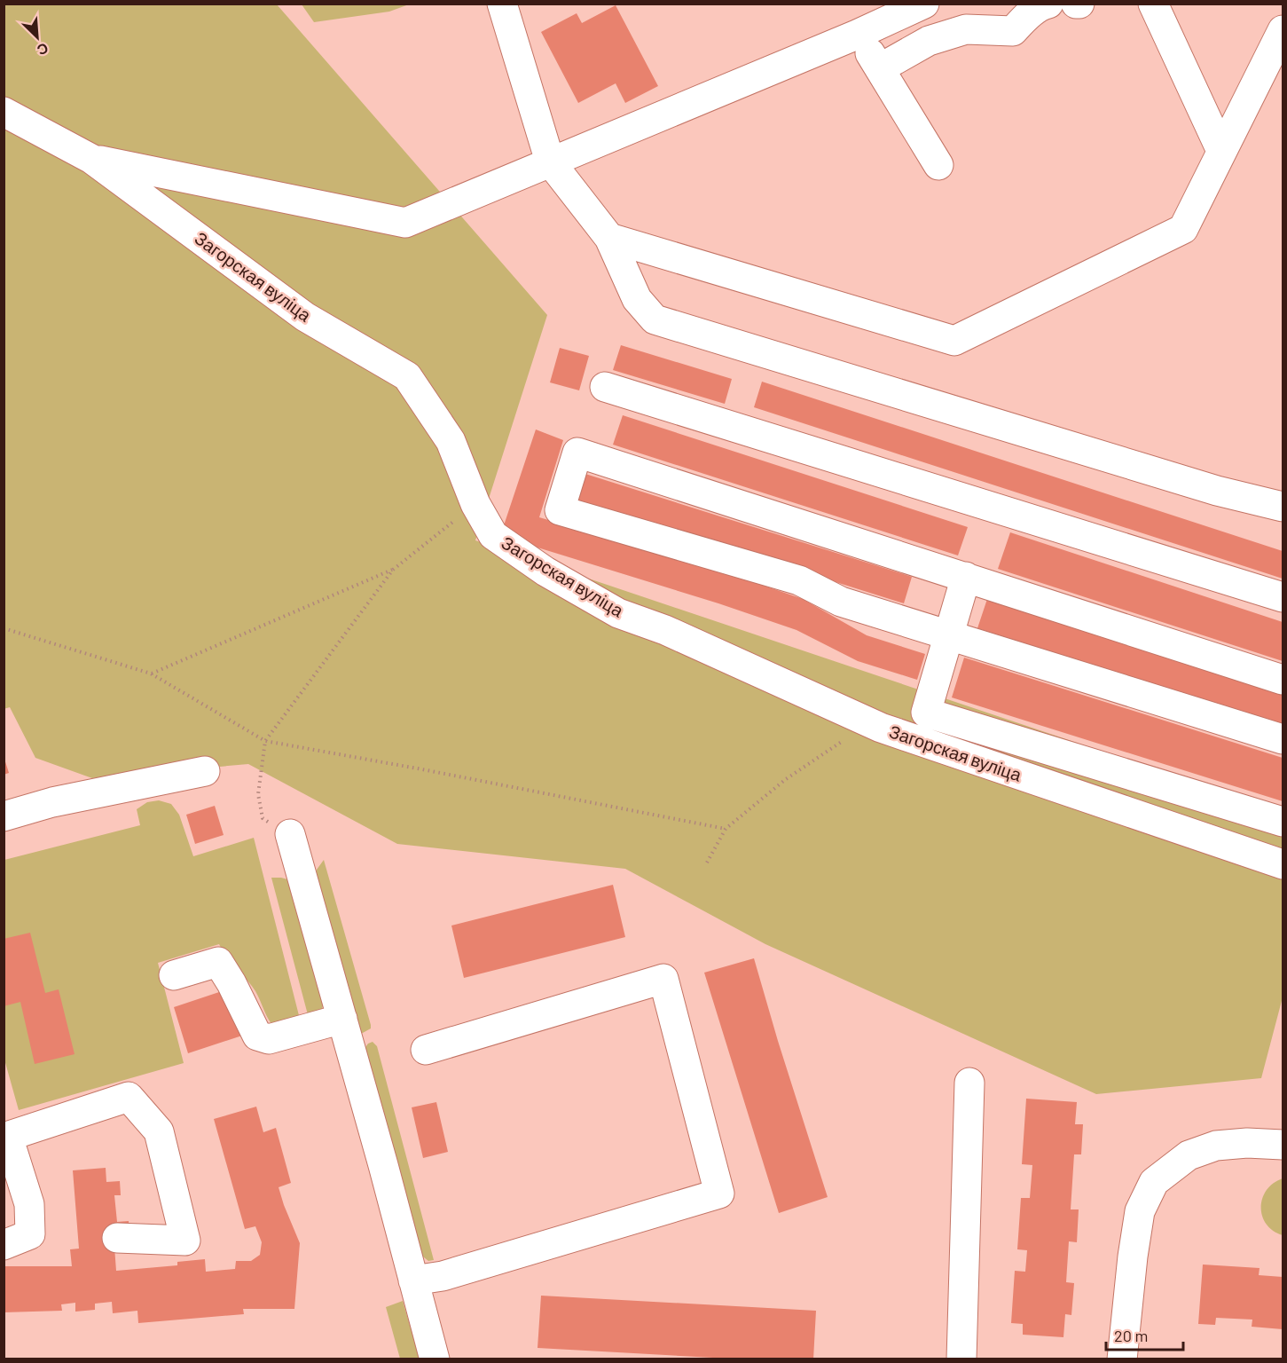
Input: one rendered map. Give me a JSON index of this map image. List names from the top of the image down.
{
  "streets": {
    "street": ["Загорская вуліца"]
  },
  "scale_bar": "20 m",
  "north": "bottom right"
}
